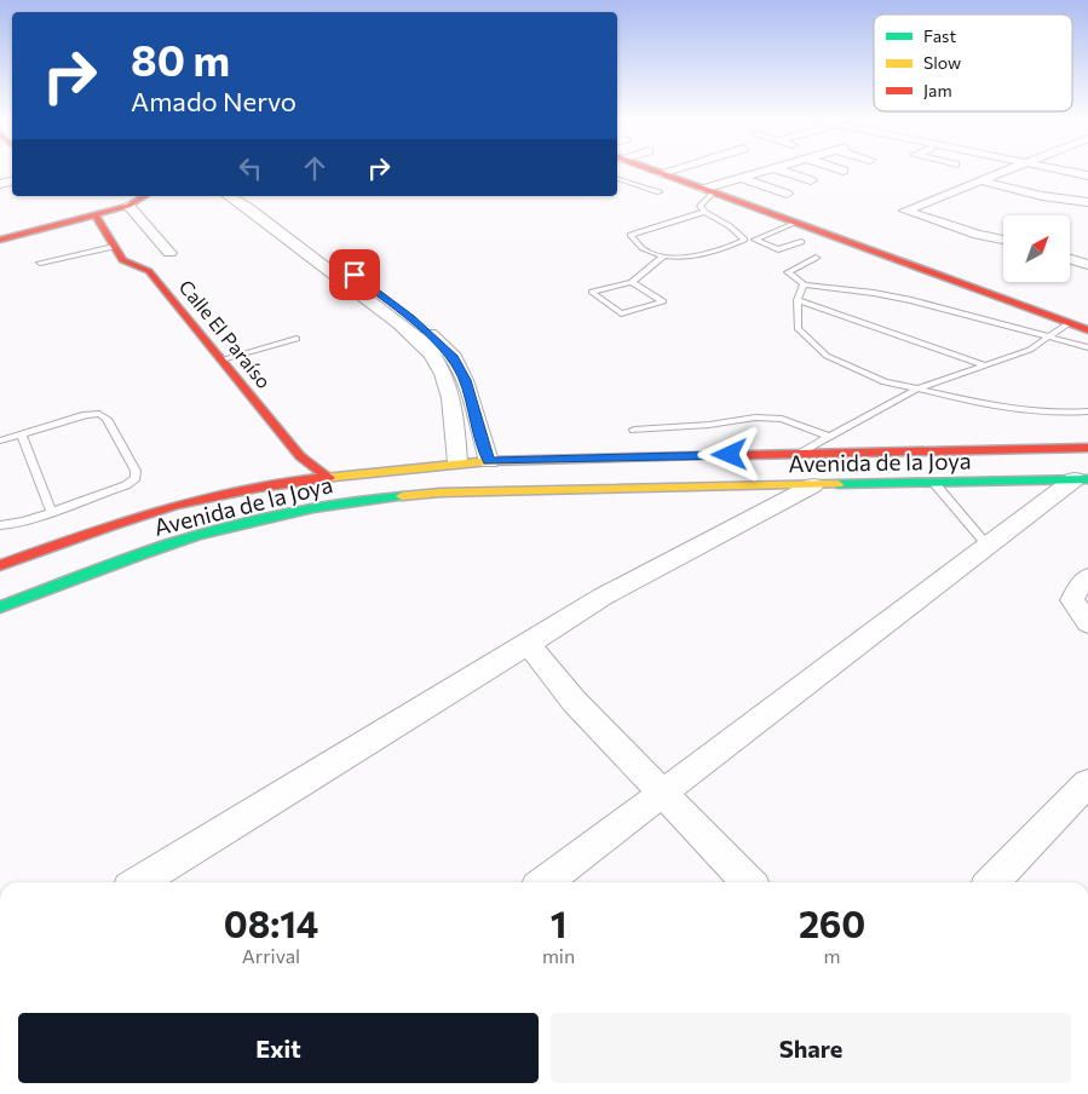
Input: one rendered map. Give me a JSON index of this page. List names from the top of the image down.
{
  "streets": {
    "main road": ["Calle El Paraíso", "Avenida de la Joya"]
  },
  "crossings": [
    ["Calle El Paraíso", "Avenida de la Joya"]
  ],
  "legend": ["Fast", "Slow", "Jam"],
  "north": "top right",
  "page": {
    "turn": ["80 m", "Amado Nervo"],
    "eta": [
      "08:14",
      "Arrival",
      "1",
      "min",
      "260",
      "m"
    ],
    "buttons": ["Exit", "Share"]
  }
}
